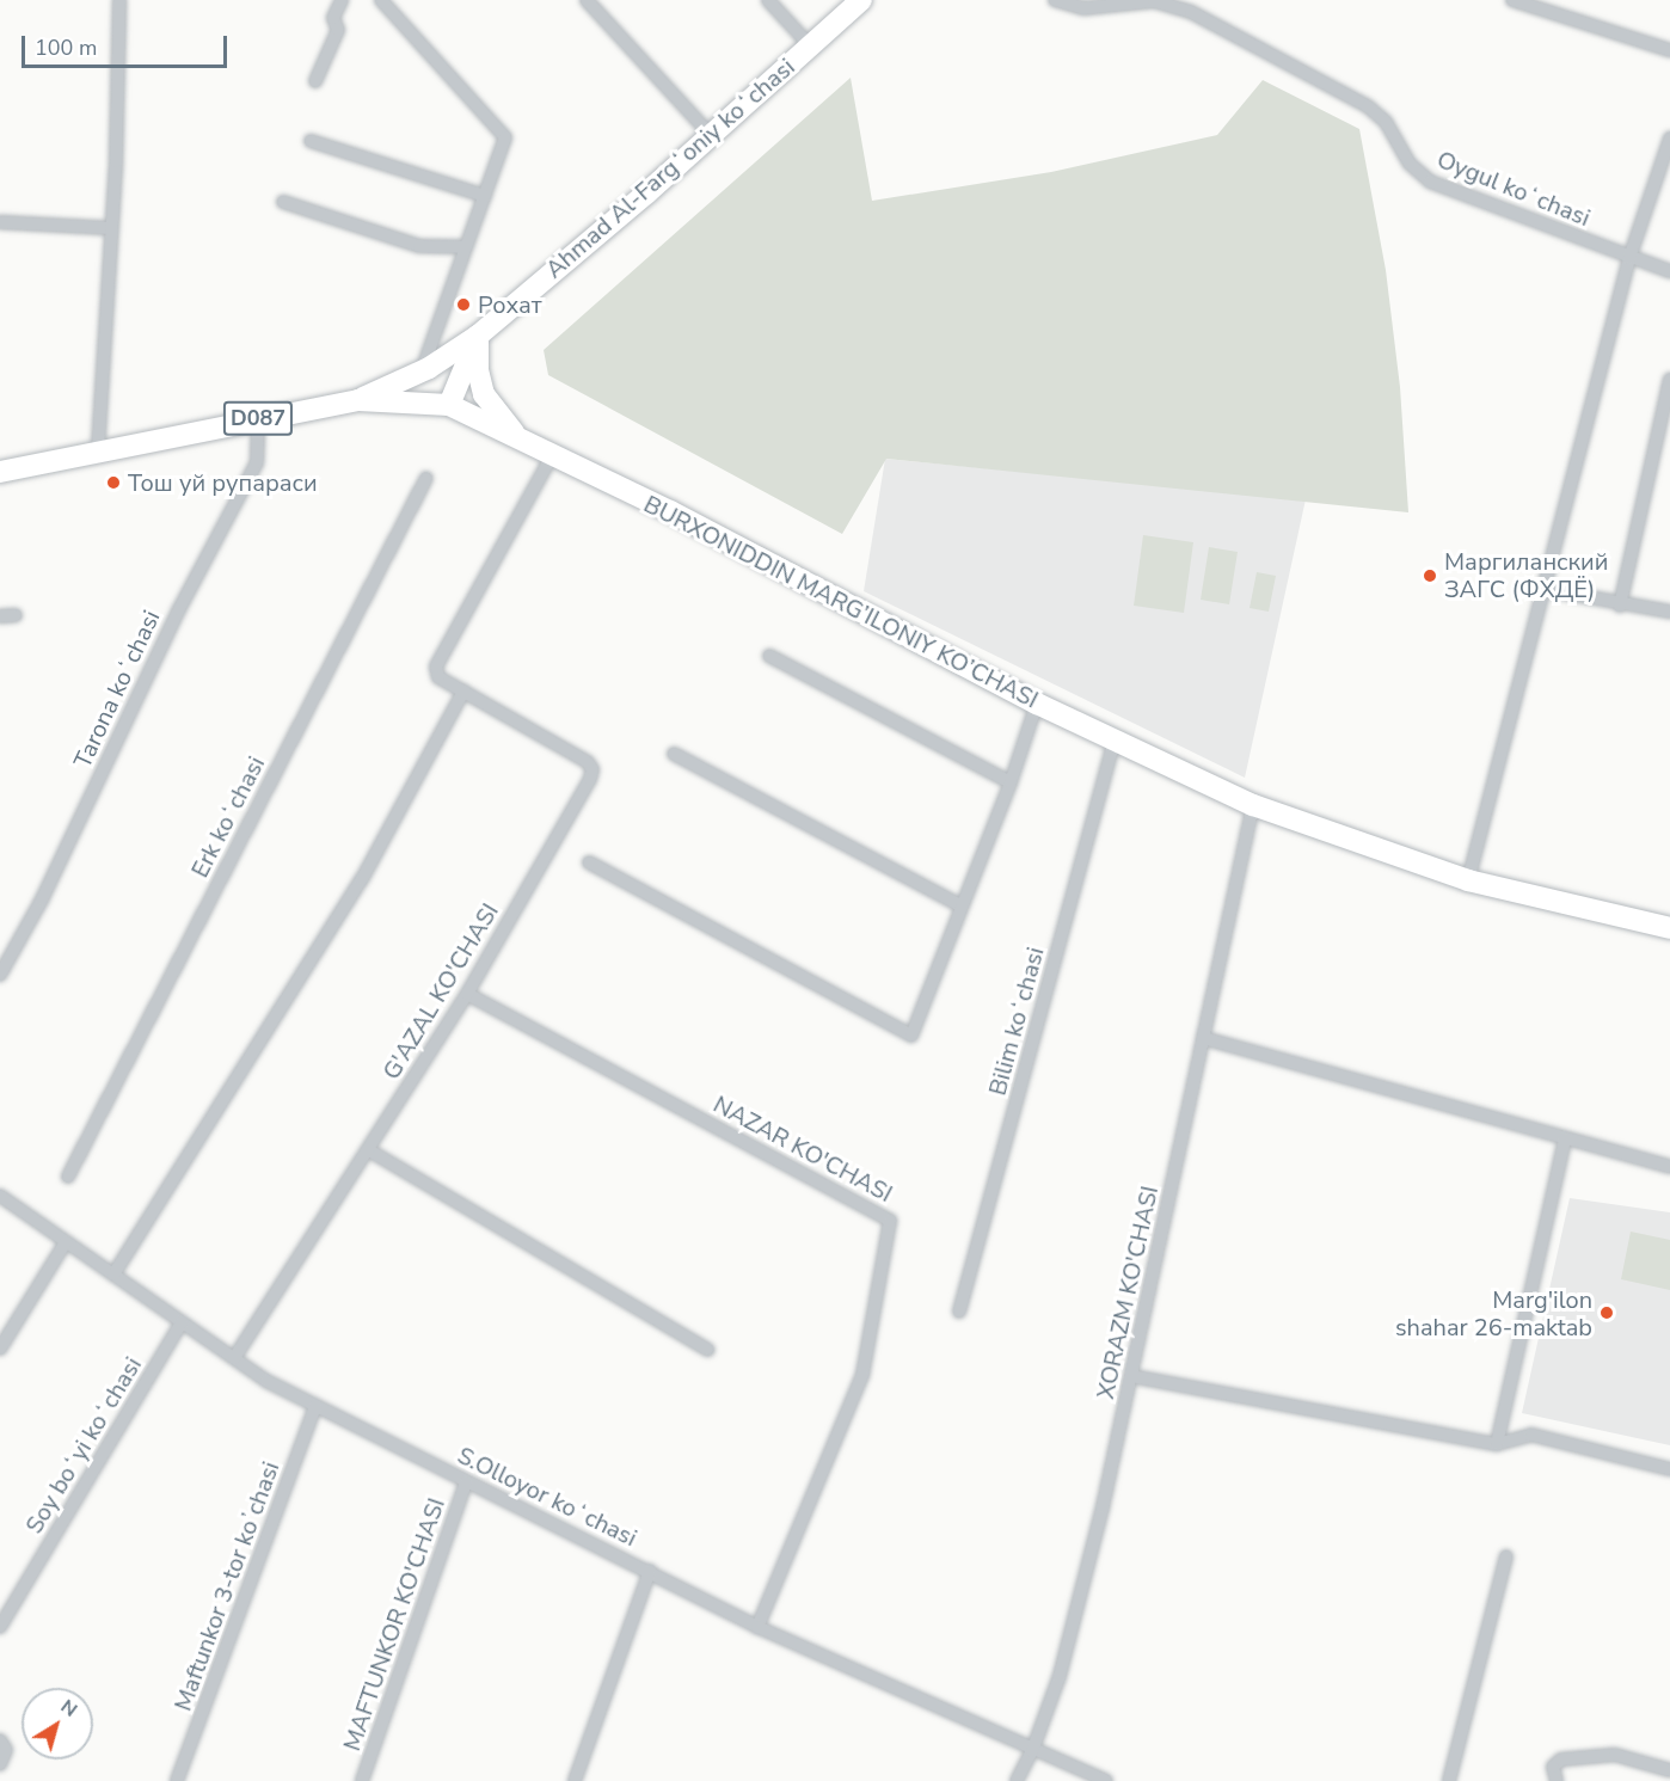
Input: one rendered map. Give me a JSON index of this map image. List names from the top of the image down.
{
  "streets": {
    "main road": ["Ahmad Al-Fargʻoniy koʻchasi", "D087", "BURXONIDDIN MARG’ILONIY KO’CHASI"],
    "street": [
      "Oygul koʻchasi",
      "Tarona koʻchasi",
      "Erk koʻchasi",
      "G'AZAL KO'CHASI",
      "Bilim koʻchasi",
      "NAZAR KO'CHASI",
      "XORAZM KO'CHASI",
      "Soy boʻyi koʻchasi",
      "S.Olloyor koʻchasi",
      "Maftunkor 3-tor koʼchasi",
      "MAFTUNKOR KO'CHASI"
    ]
  },
  "crossings": [
    ["Ahmad Al-Fargʻoniy koʻchasi", "D087"],
    ["D087", "BURXONIDDIN MARG’ILONIY KO’CHASI"],
    ["BURXONIDDIN MARG’ILONIY KO’CHASI", "Tarona koʻchasi"],
    ["BURXONIDDIN MARG’ILONIY KO’CHASI", "G'AZAL KO'CHASI"],
    ["BURXONIDDIN MARG’ILONIY KO’CHASI", "Bilim koʻchasi"],
    ["BURXONIDDIN MARG’ILONIY KO’CHASI", "XORAZM KO'CHASI"],
    ["G'AZAL KO'CHASI", "NAZAR KO'CHASI"],
    ["G'AZAL KO'CHASI", "S.Olloyor koʻchasi"],
    ["NAZAR KO'CHASI", "S.Olloyor koʻchasi"],
    ["XORAZM KO'CHASI", "S.Olloyor koʻchasi"],
    ["Soy boʻyi koʻchasi", "S.Olloyor koʻchasi"],
    ["S.Olloyor koʻchasi", "Maftunkor 3-tor koʼchasi"],
    ["S.Olloyor koʻchasi", "MAFTUNKOR KO'CHASI"]
  ],
  "places": [
    "Рохат",
    "Тош уй рупараси",
    "Маргиланский ЗАГС (ФХДЁ)",
    "Marg'ilon shahar 26-maktab"
  ],
  "scale_bar": "100 m",
  "north": "top right"
}
